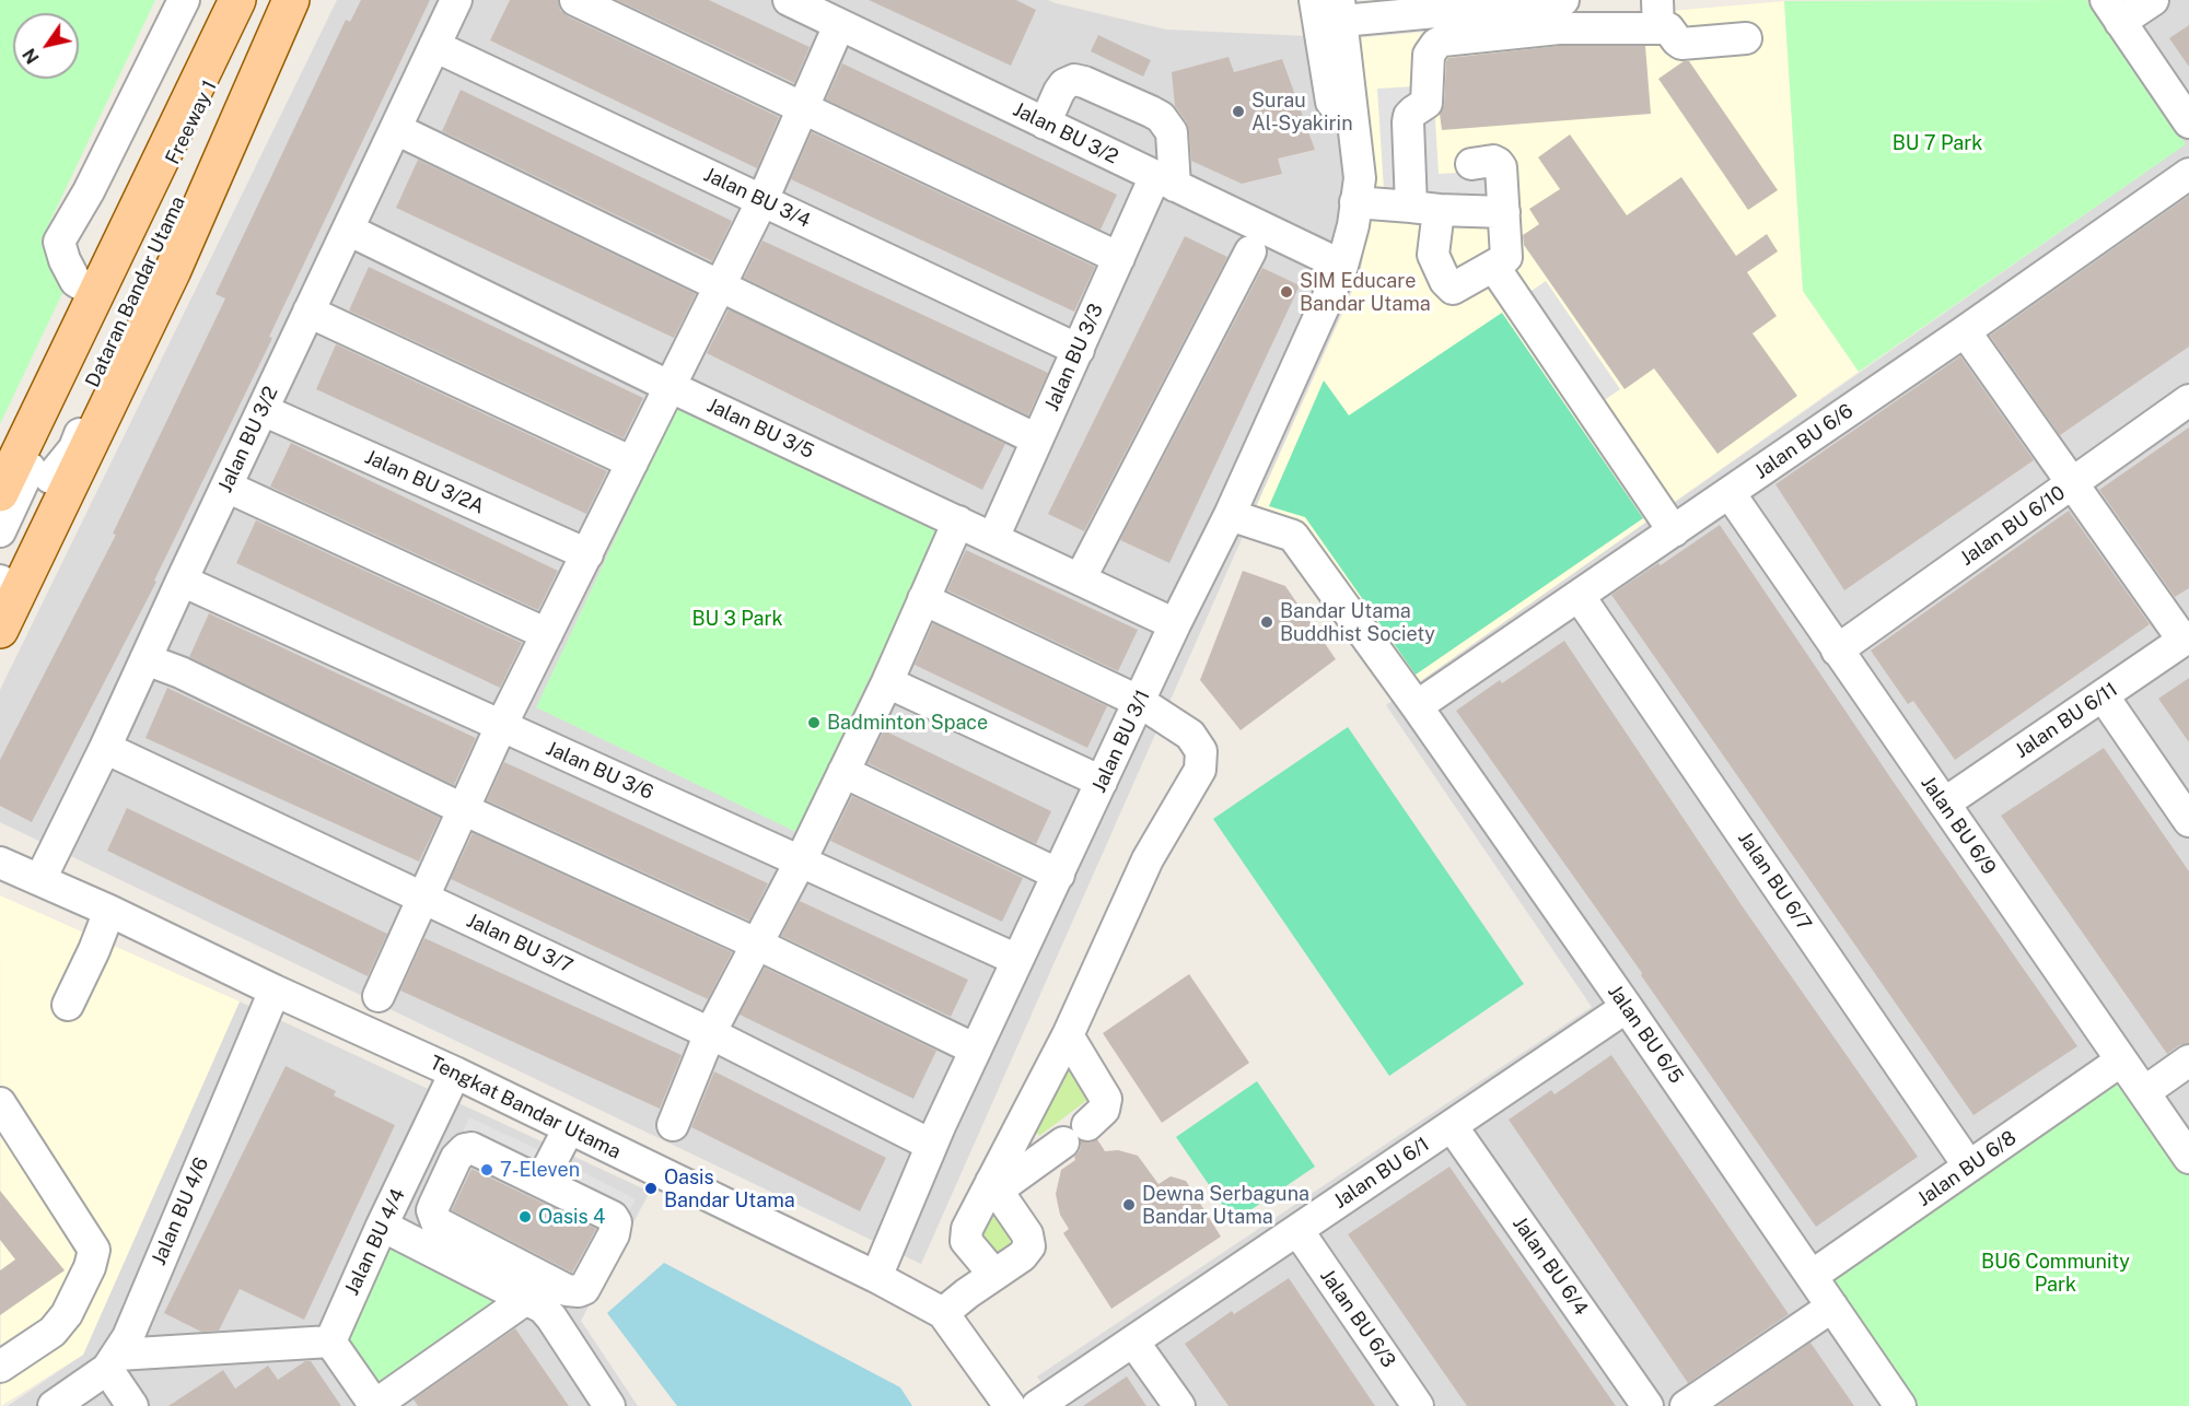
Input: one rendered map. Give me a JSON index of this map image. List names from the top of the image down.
{
  "streets": {
    "main road": ["Dataran Bandar Utama"],
    "street": [
      "Freeway 1",
      "Jalan BU 3/2",
      "Jalan BU 3/4",
      "Jalan BU 3/3",
      "Jalan BU 3/5",
      "Jalan BU 6/6",
      "Jalan BU 3/2A",
      "Jalan BU 6/10",
      "Jalan BU 6/11",
      "Jalan BU 3/1",
      "Jalan BU 3/6",
      "Jalan BU 6/9",
      "Jalan BU 6/7",
      "Jalan BU 3/7",
      "Jalan BU 6/5",
      "Tengkat Bandar Utama",
      "Jalan BU 6/8",
      "Jalan BU 6/1",
      "Jalan BU 4/6",
      "Jalan BU 4/4",
      "Jalan BU 6/4",
      "Jalan BU 6/3"
    ]
  },
  "crossings": [
    ["Freeway 1", "Dataran Bandar Utama"],
    ["Jalan BU 3/2", "Jalan BU 3/4"],
    ["Jalan BU 3/2", "Jalan BU 3/3"],
    ["Jalan BU 3/2", "Jalan BU 3/5"],
    ["Jalan BU 3/2", "Jalan BU 3/2A"],
    ["Jalan BU 3/2", "Jalan BU 3/1"],
    ["Jalan BU 3/2", "Jalan BU 3/6"],
    ["Jalan BU 3/2", "Jalan BU 3/7"],
    ["Jalan BU 3/2", "Tengkat Bandar Utama"],
    ["Jalan BU 3/4", "Jalan BU 3/3"],
    ["Jalan BU 3/3", "Jalan BU 3/5"],
    ["Jalan BU 3/5", "Jalan BU 3/1"],
    ["Jalan BU 6/6", "Jalan BU 6/9"],
    ["Jalan BU 6/6", "Jalan BU 6/7"],
    ["Jalan BU 6/6", "Jalan BU 6/5"],
    ["Jalan BU 6/10", "Jalan BU 6/9"],
    ["Jalan BU 6/11", "Jalan BU 6/9"],
    ["Jalan BU 3/1", "Jalan BU 3/6"],
    ["Jalan BU 3/1", "Jalan BU 3/7"],
    ["Jalan BU 3/1", "Jalan BU 6/5"],
    ["Jalan BU 3/1", "Tengkat Bandar Utama"],
    ["Jalan BU 6/9", "Jalan BU 6/8"],
    ["Jalan BU 6/7", "Jalan BU 6/8"],
    ["Jalan BU 6/5", "Jalan BU 6/8"],
    ["Jalan BU 6/5", "Jalan BU 6/1"],
    ["Tengkat Bandar Utama", "Jalan BU 4/6"],
    ["Tengkat Bandar Utama", "Jalan BU 4/4"],
    ["Jalan BU 6/1", "Jalan BU 6/4"],
    ["Jalan BU 6/1", "Jalan BU 6/3"]
  ],
  "parks": ["BU 7 Park", "BU 3 Park", "BU6 Community Park"],
  "places": [
    "Surau Al-Syakirin",
    "SIM Educare Bandar Utama",
    "Bandar Utama Buddhist Society",
    "Badminton Space",
    "7-Eleven",
    "Oasis Bandar Utama",
    "Dewna Serbaguna Bandar Utama",
    "Oasis 4"
  ],
  "north": "bottom left"
}
